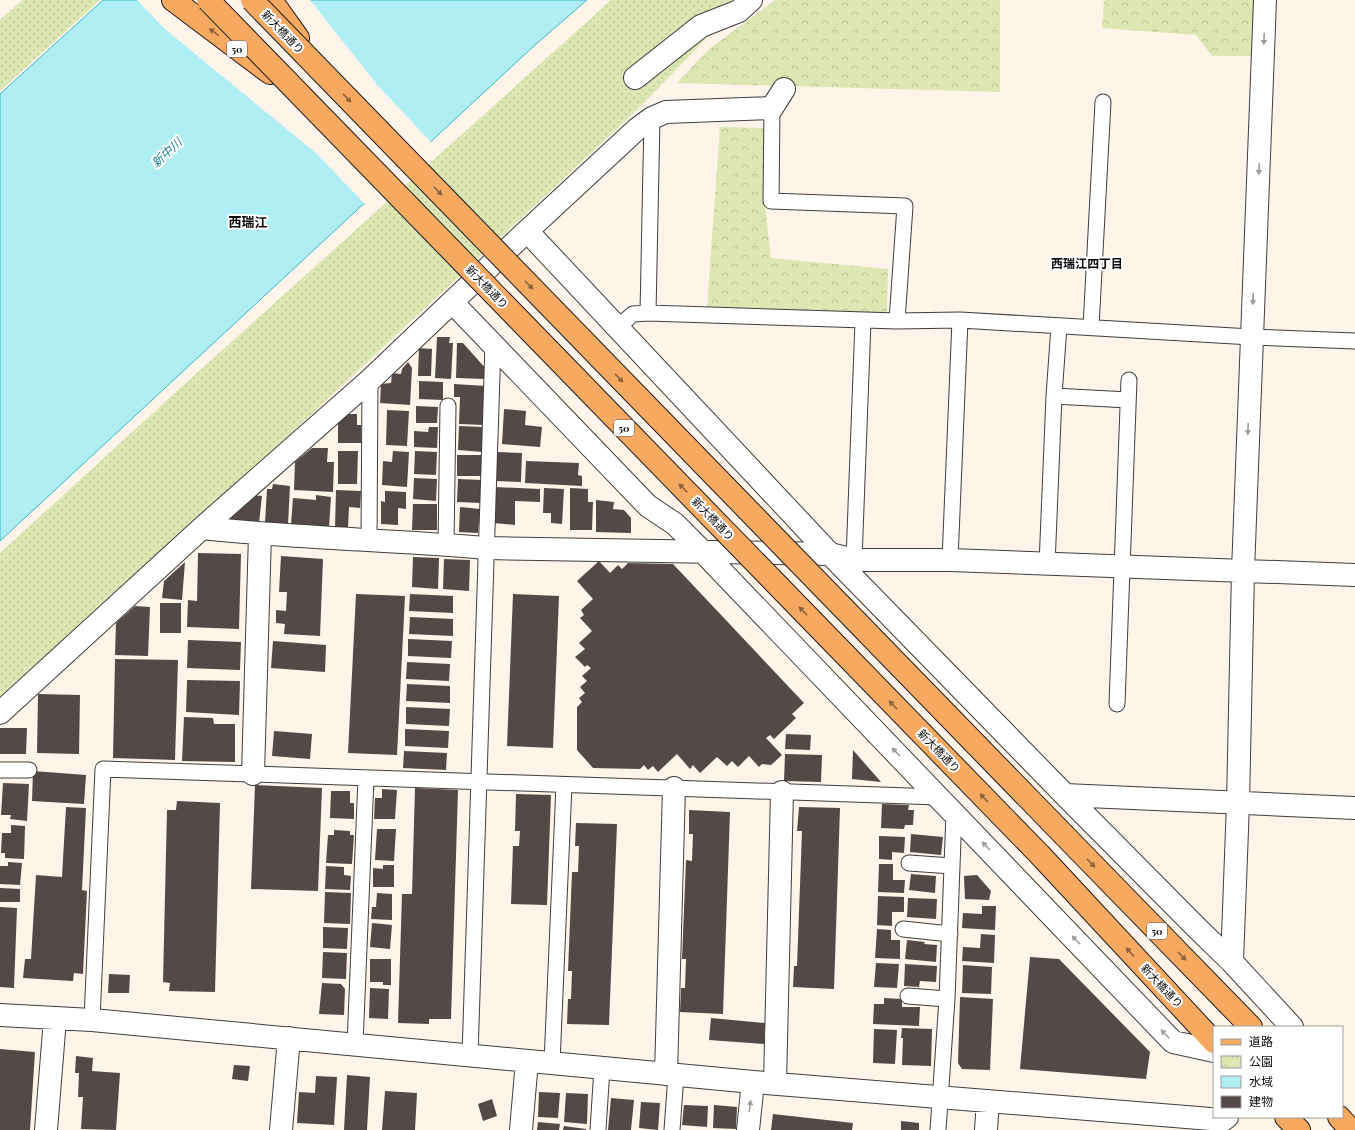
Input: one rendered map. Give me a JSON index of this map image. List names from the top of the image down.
{
  "streets": {
    "main road": ["新大橋通り", "50"]
  },
  "crossings": [
    ["新大橋通り", "50"]
  ],
  "districts": ["西瑞江", "西瑞江四丁目"],
  "water": ["新中川"],
  "legend": [
    "道路",
    "公園",
    "水域",
    "建物"
  ]
}
